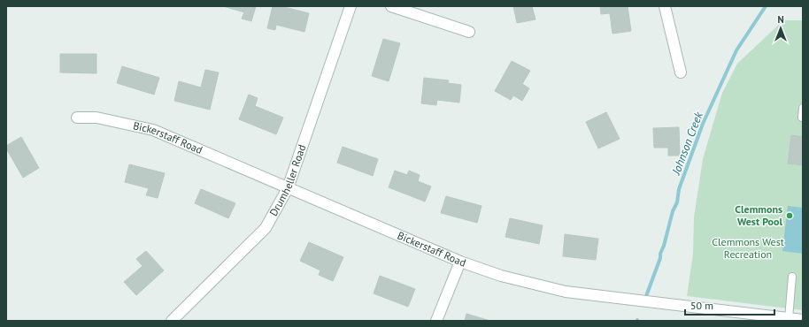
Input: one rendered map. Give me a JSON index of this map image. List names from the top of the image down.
{
  "streets": {
    "street": ["Bickerstaff Road", "Drumheller Road"]
  },
  "crossings": [
    ["Bickerstaff Road", "Drumheller Road"]
  ],
  "water": ["Johnson Creek"],
  "parks": ["Clemmons West Recreation"],
  "places": ["Clemmons West Pool"],
  "scale_bar": "50 m",
  "north": "top"
}
